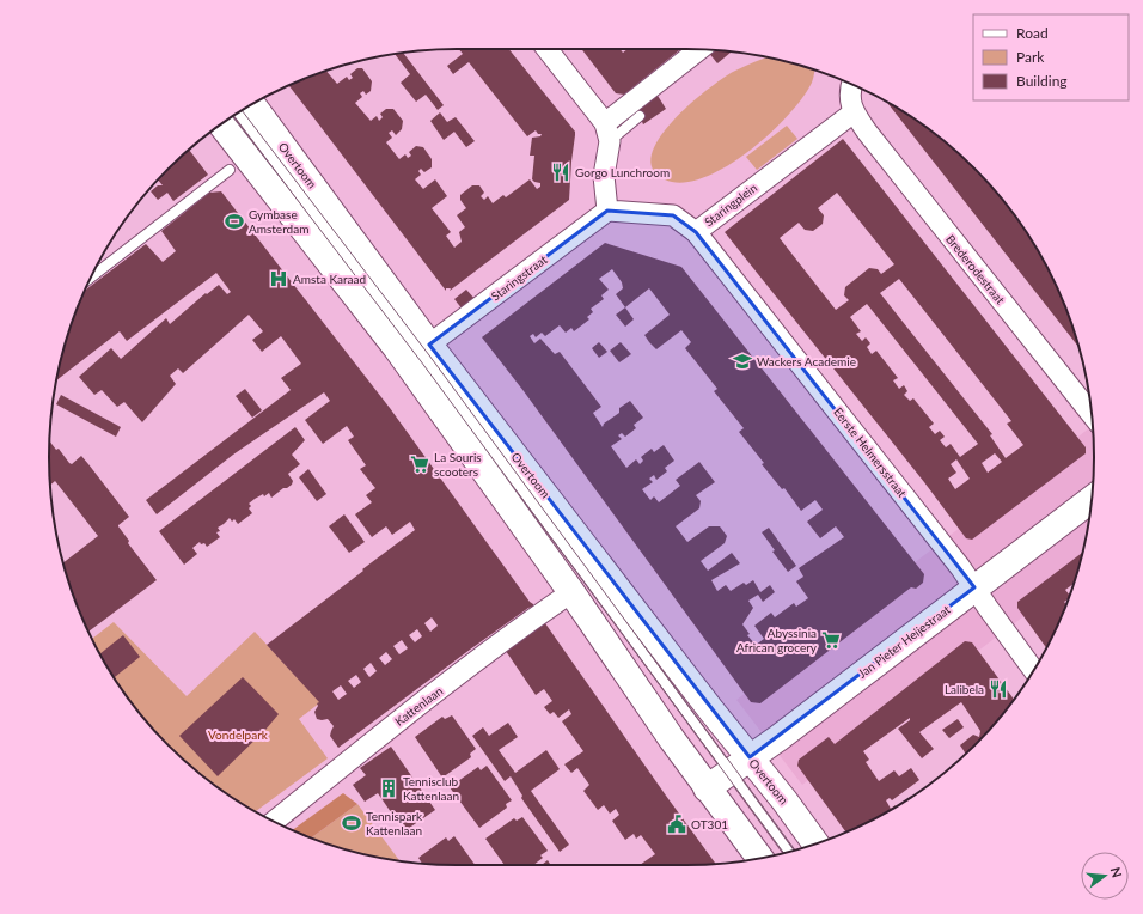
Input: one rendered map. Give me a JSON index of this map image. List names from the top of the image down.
{
  "streets": {
    "main road": ["Overtoom", "Jan Pieter Heijestraat"],
    "street": [
      "Staringplein",
      "Brederodestraat",
      "Staringstraat",
      "Eerste Helmersstraat",
      "Kattenlaan"
    ]
  },
  "crossings": [
    ["Overtoom", "Staringstraat"],
    ["Overtoom", "Jan Pieter Heijestraat"],
    ["Staringplein", "Brederodestraat"],
    ["Staringplein", "Staringstraat"],
    ["Staringplein", "Eerste Helmersstraat"],
    ["Eerste Helmersstraat", "Jan Pieter Heijestraat"]
  ],
  "parks": ["Vondelpark"],
  "places": {
    "restaurant": ["Gorgo Lunchroom", "Lalibela"],
    "sports": ["Gymbase Amsterdam", "Tennispark Kattenlaan"],
    "hospital": ["Amsta Karaad"],
    "school or university": ["Wackers Academie"],
    "supermarket": ["La Souris scooters", "Abyssinia African grocery"],
    "building": ["Tennisclub Kattenlaan"],
    "public building": ["OT301"]
  },
  "legend": ["Road", "Park", "Building"],
  "north": "right"
}
